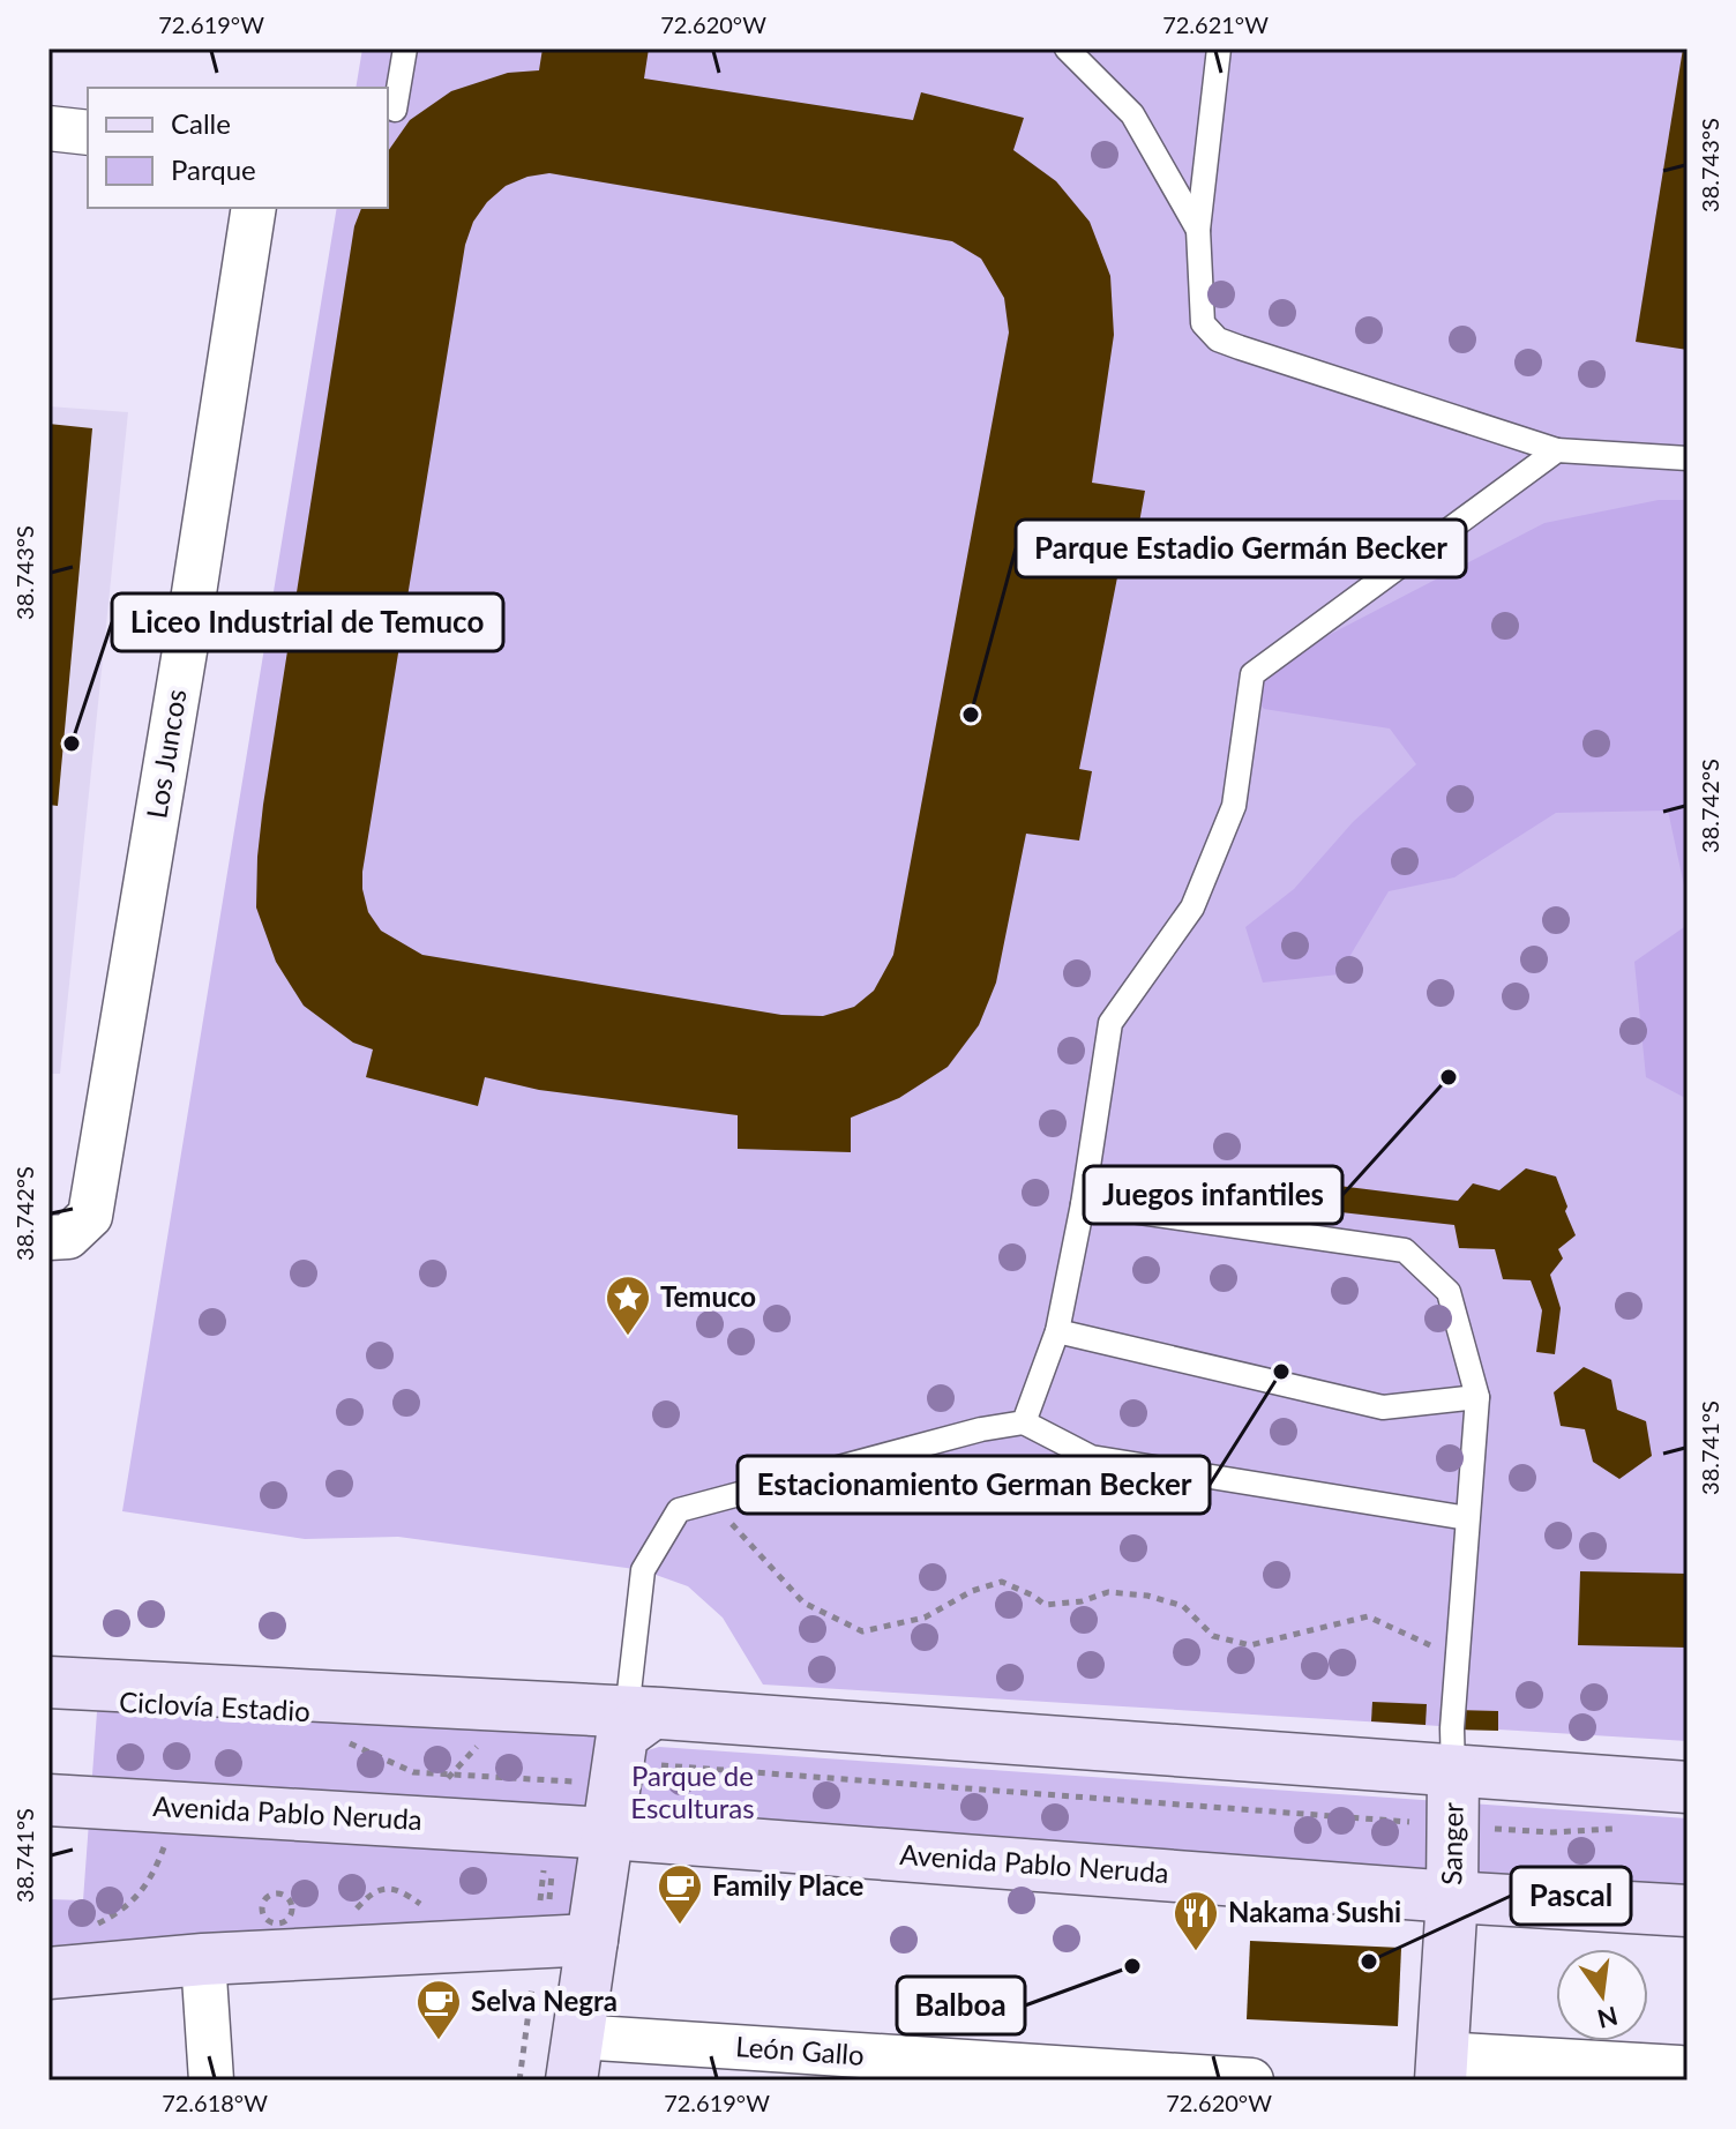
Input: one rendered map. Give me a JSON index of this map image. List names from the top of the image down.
{
  "streets": {
    "main road": ["Avenida Pablo Neruda", "Sanger"],
    "street": ["Los Juncos", "León Gallo"],
    "path": ["Ciclovía Estadio"]
  },
  "crossings": [
    ["Ciclovía Estadio", "Sanger"],
    ["Avenida Pablo Neruda", "Sanger"]
  ],
  "parks": ["Parque de Esculturas"],
  "places": {
    "other": [
      "Parque Estadio Germán Becker",
      "Liceo Industrial de Temuco",
      "Juegos infantiles",
      "Estacionamiento German Becker",
      "Pascal",
      "Balboa"
    ],
    "place": ["Temuco"],
    "cafe": ["Family Place", "Selva Negra"],
    "restaurant": ["Nakama Sushi"]
  },
  "legend": ["Calle", "Parque"],
  "north": "bottom",
  "coordinates": [
    "72.619°W",
    "72.620°W",
    "72.621°W",
    "38.743°S",
    "38.742°S",
    "38.741°S",
    "72.618°W"
  ]
}
